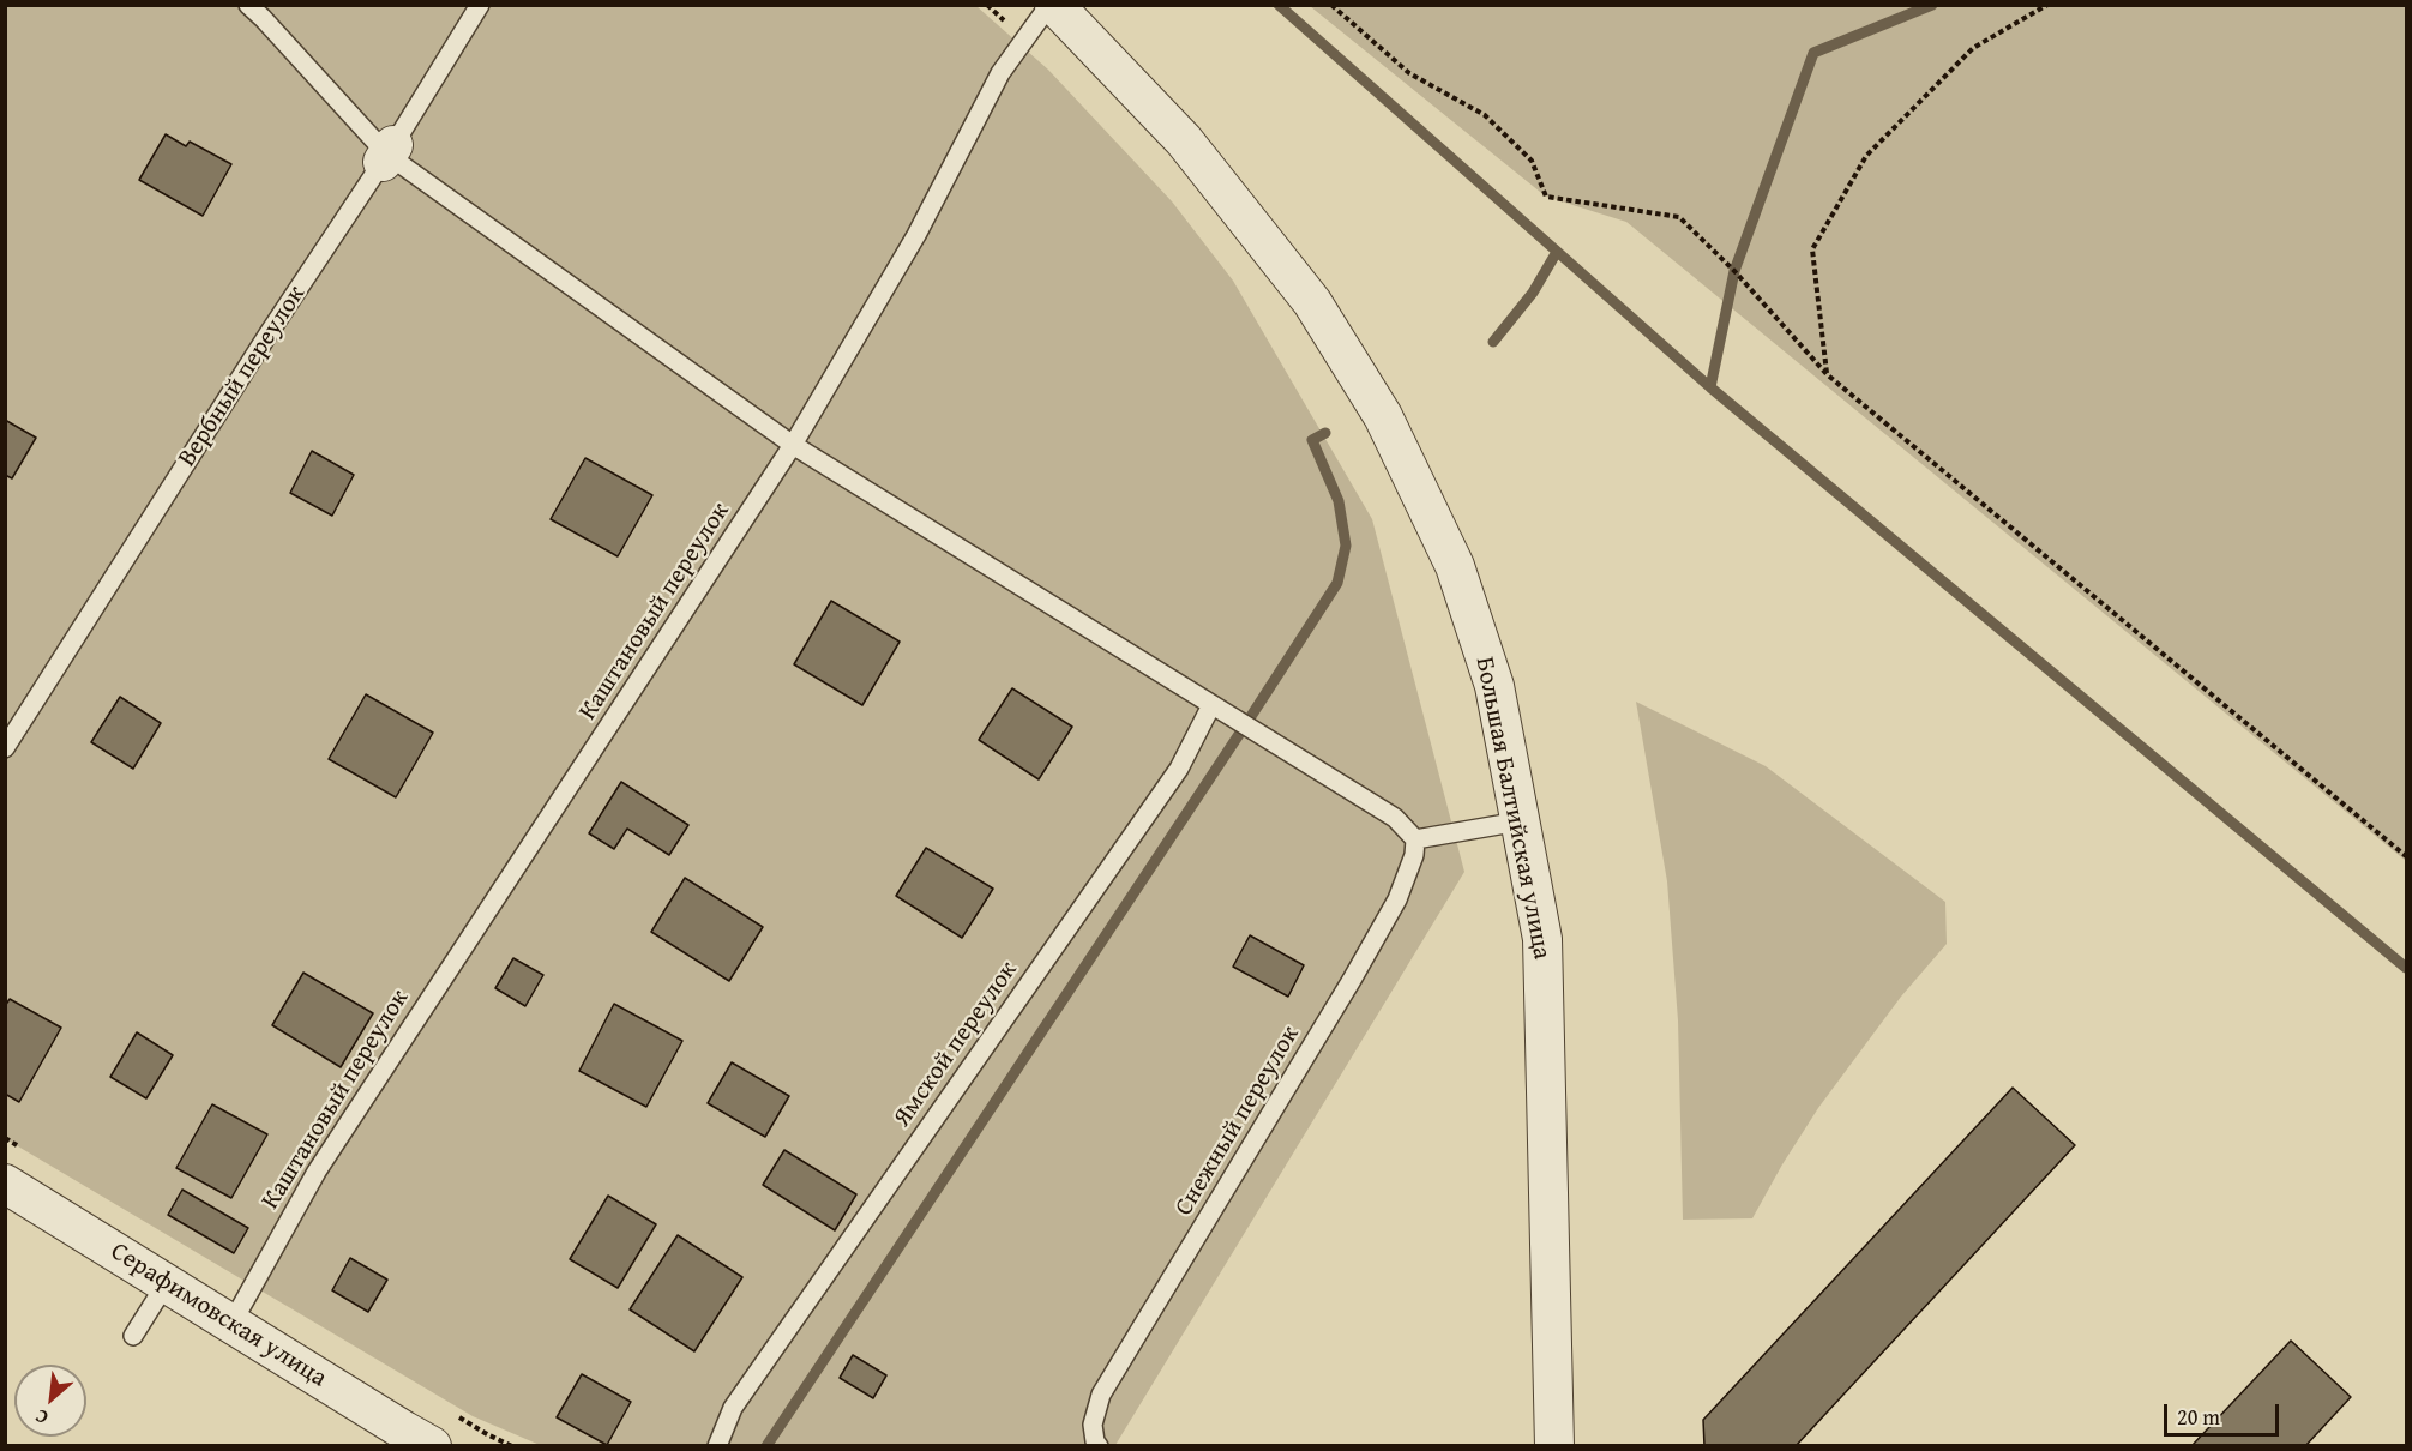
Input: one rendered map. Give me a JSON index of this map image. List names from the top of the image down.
{
  "streets": {
    "street": ["Большая Балтийская улица", "Серафимовская улица"],
    "lane": [
      "Вербный переулок",
      "Каштановый переулок",
      "Ямской переулок",
      "Снежный переулок"
    ]
  },
  "crossings": [
    ["Каштановый переулок", "Большая Балтийская улица"],
    ["Каштановый переулок", "Серафимовская улица"]
  ],
  "scale_bar": "20 m",
  "north": "bottom left"
}
